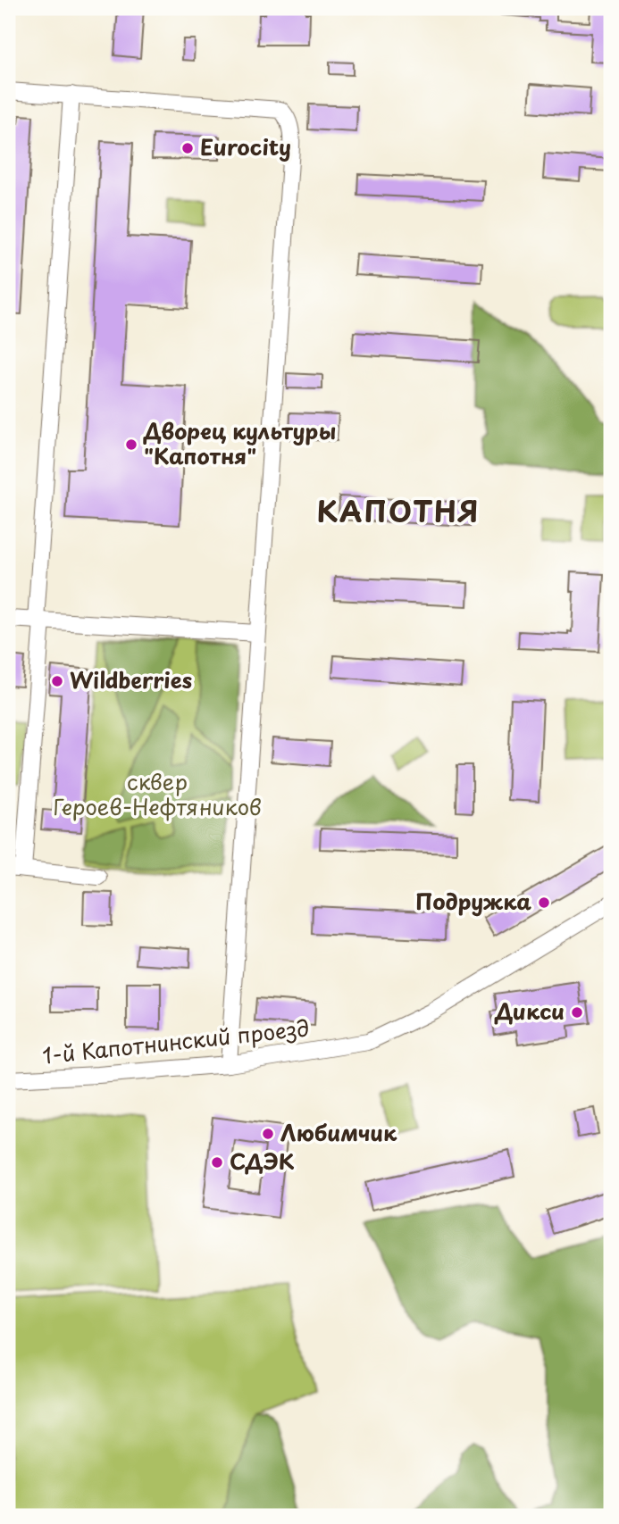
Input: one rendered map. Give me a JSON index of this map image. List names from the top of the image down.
{
  "streets": {
    "street": ["1-й Капотнинский проезд"]
  },
  "districts": ["КАПОТНЯ"],
  "parks": ["сквер Героев-Нефтяников"],
  "places": [
    "Eurocity",
    "Дворец культуры \"Капотня\"",
    "Wildberries",
    "Подружка",
    "Дикси",
    "Любимчик",
    "СДЭК"
  ]
}
